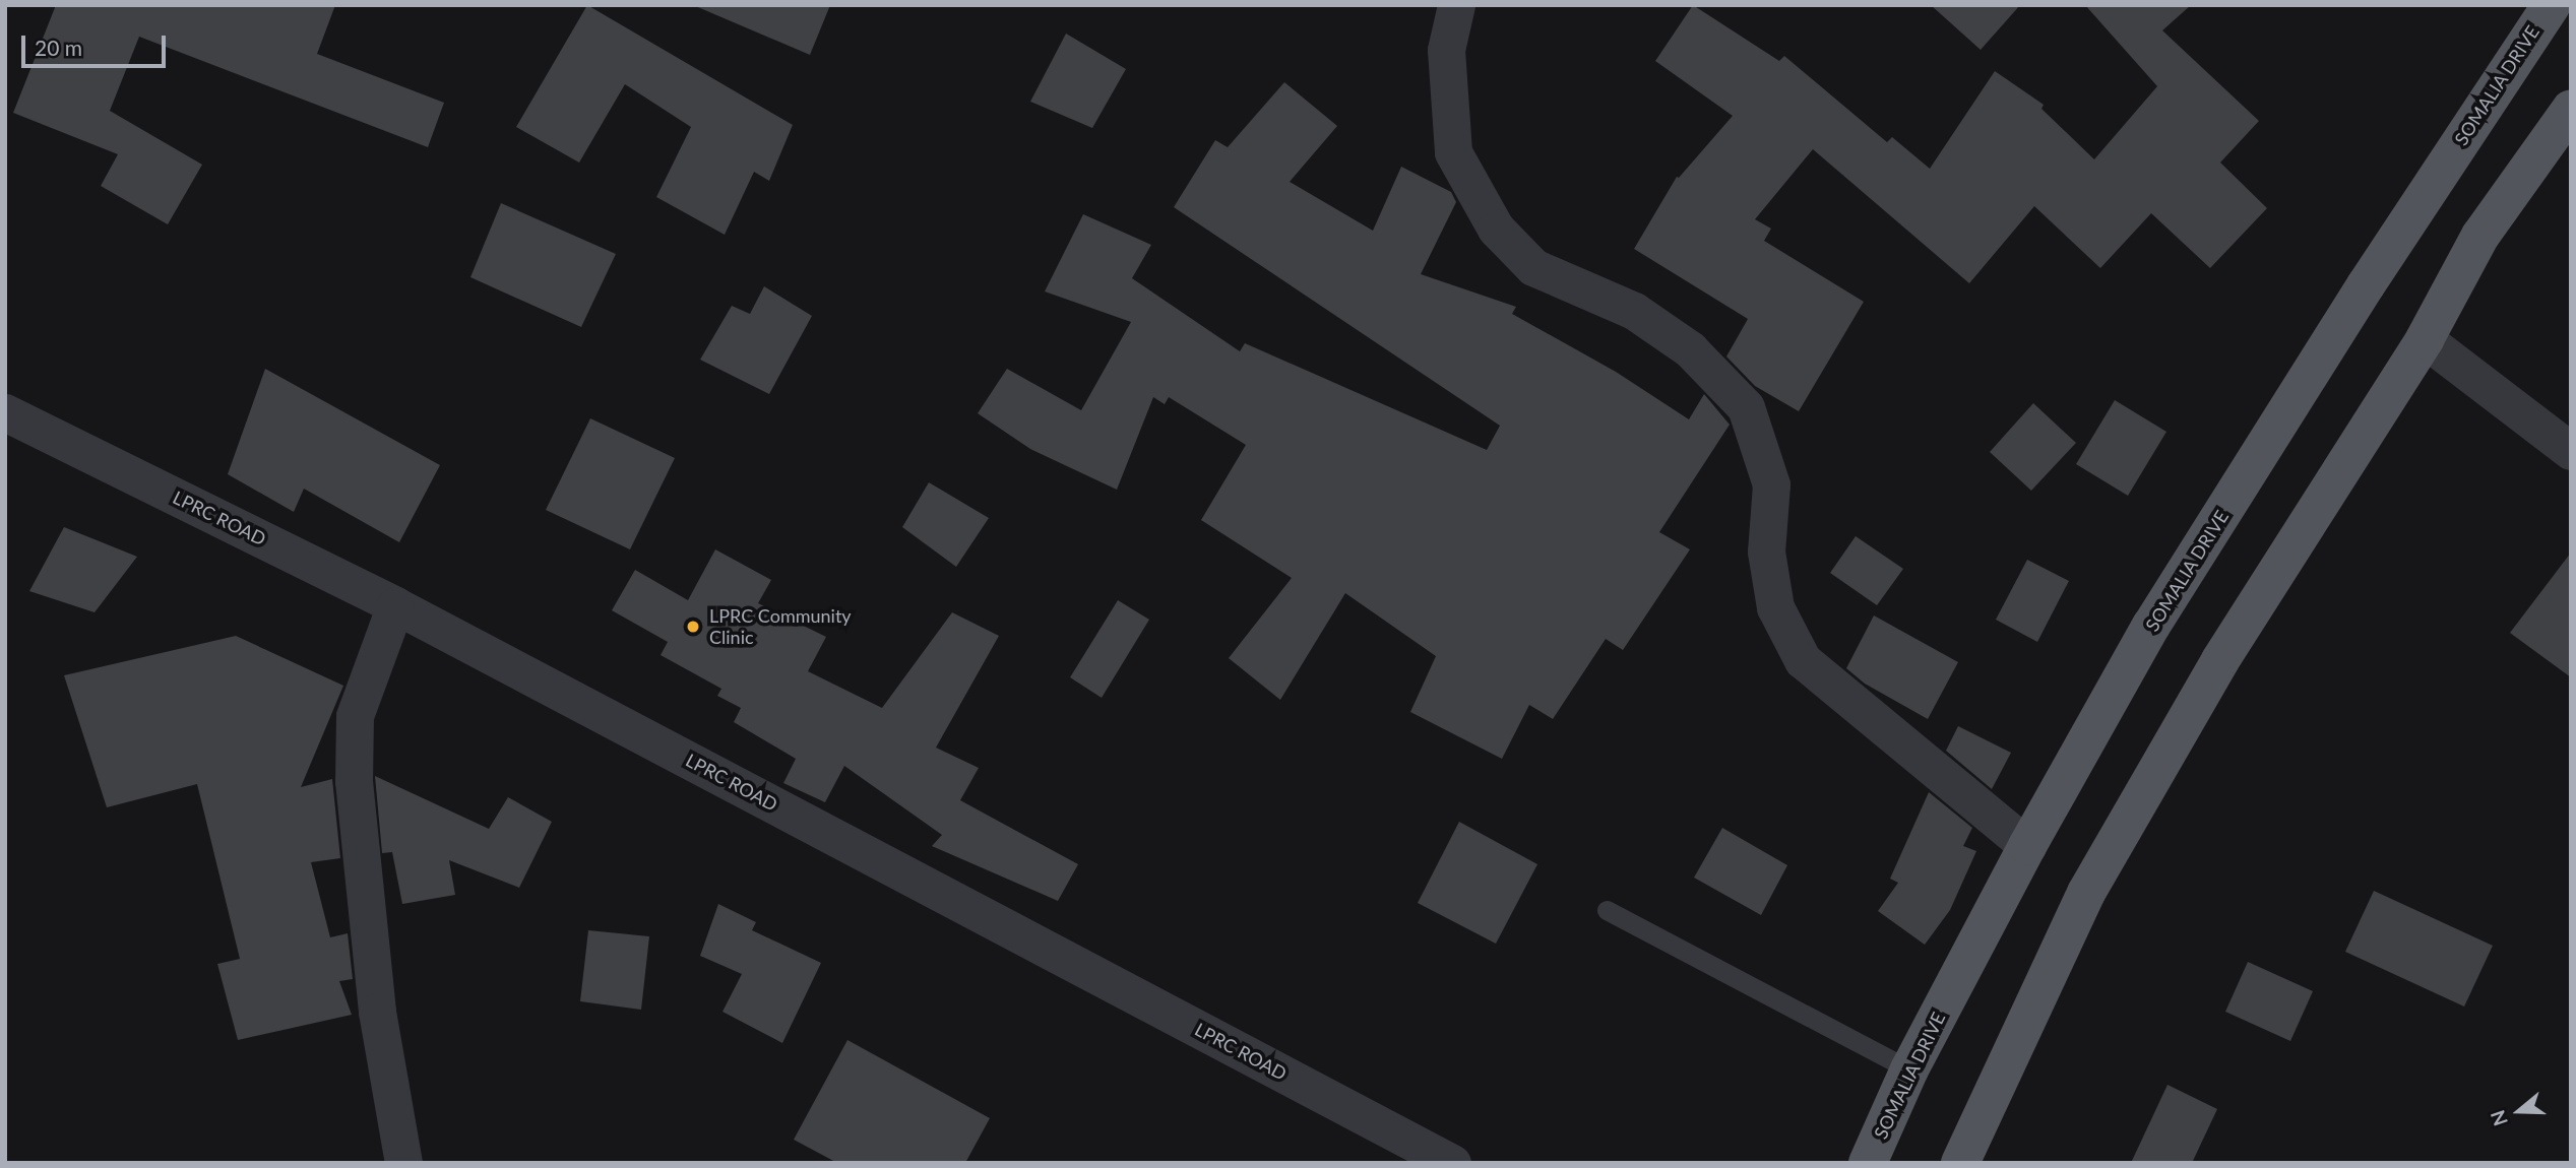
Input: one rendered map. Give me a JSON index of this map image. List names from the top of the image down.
{
  "streets": {
    "main road": ["SOMALIA DRIVE"],
    "street": ["LPRC ROAD"]
  },
  "places": ["LPRC Community Clinic"],
  "scale_bar": "20 m",
  "north": "left"
}
